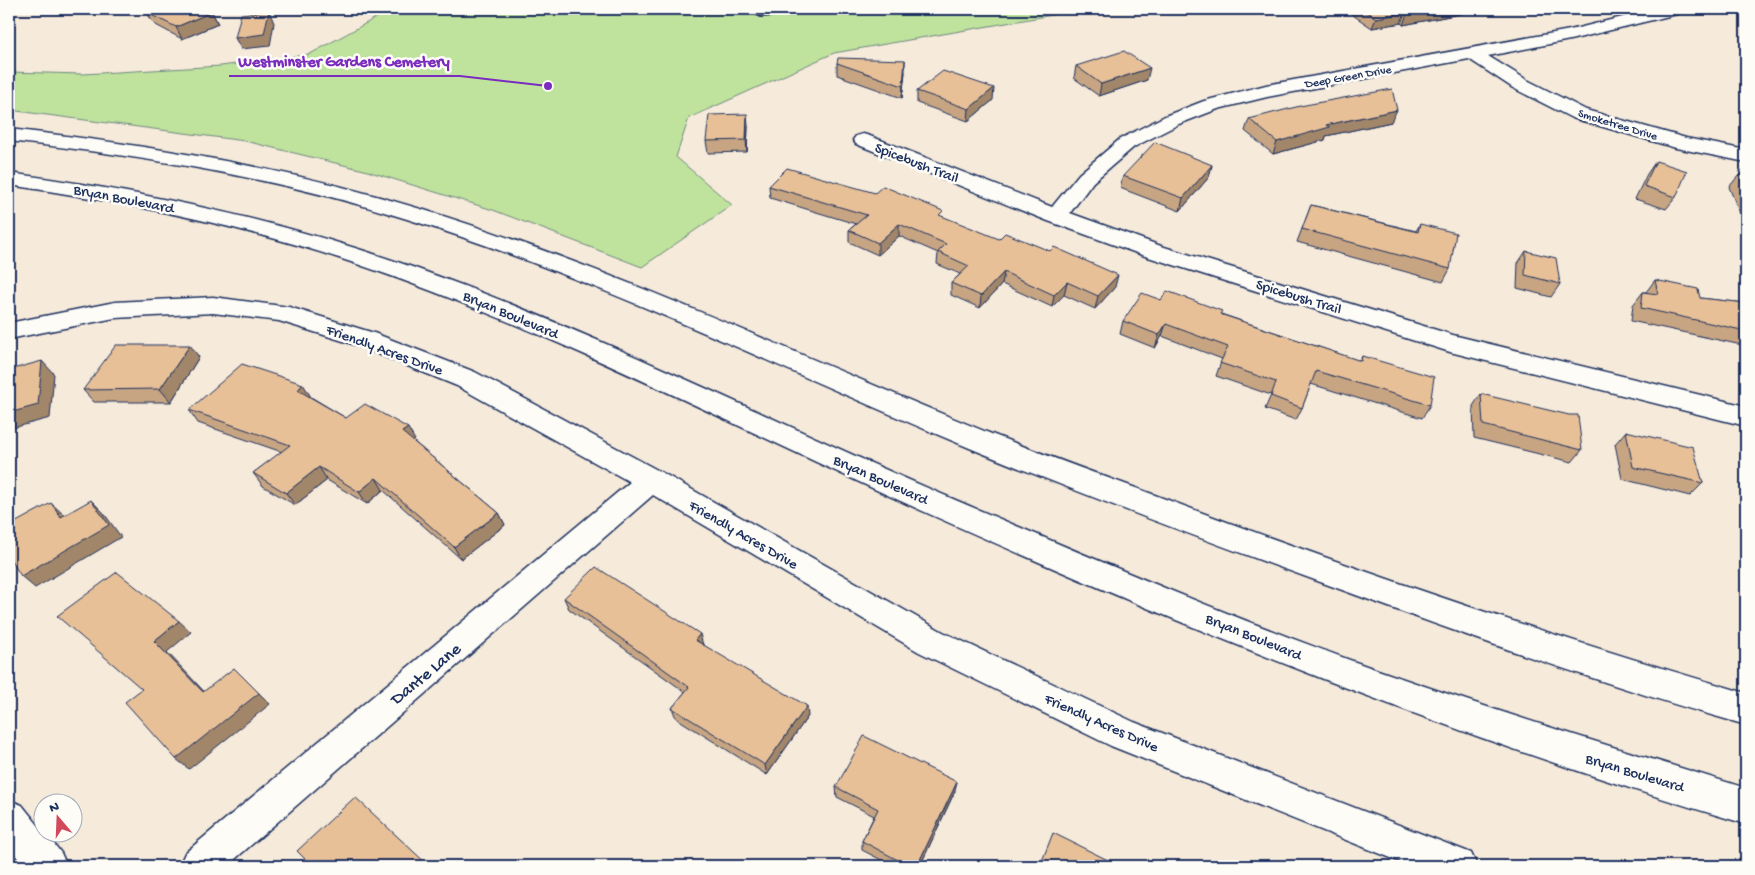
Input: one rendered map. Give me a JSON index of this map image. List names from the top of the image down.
{
  "streets": {
    "main road": [
      "Deep Green Drive",
      "Smoketree Drive",
      "Spicebush Trail",
      "Bryan Boulevard",
      "Friendly Acres Drive",
      "Dante Lane"
    ]
  },
  "crossings": [
    ["Deep Green Drive", "Smoketree Drive"],
    ["Deep Green Drive", "Spicebush Trail"],
    ["Friendly Acres Drive", "Dante Lane"]
  ],
  "places": ["Westminster Gardens Cemetery"],
  "north": "top"
}
